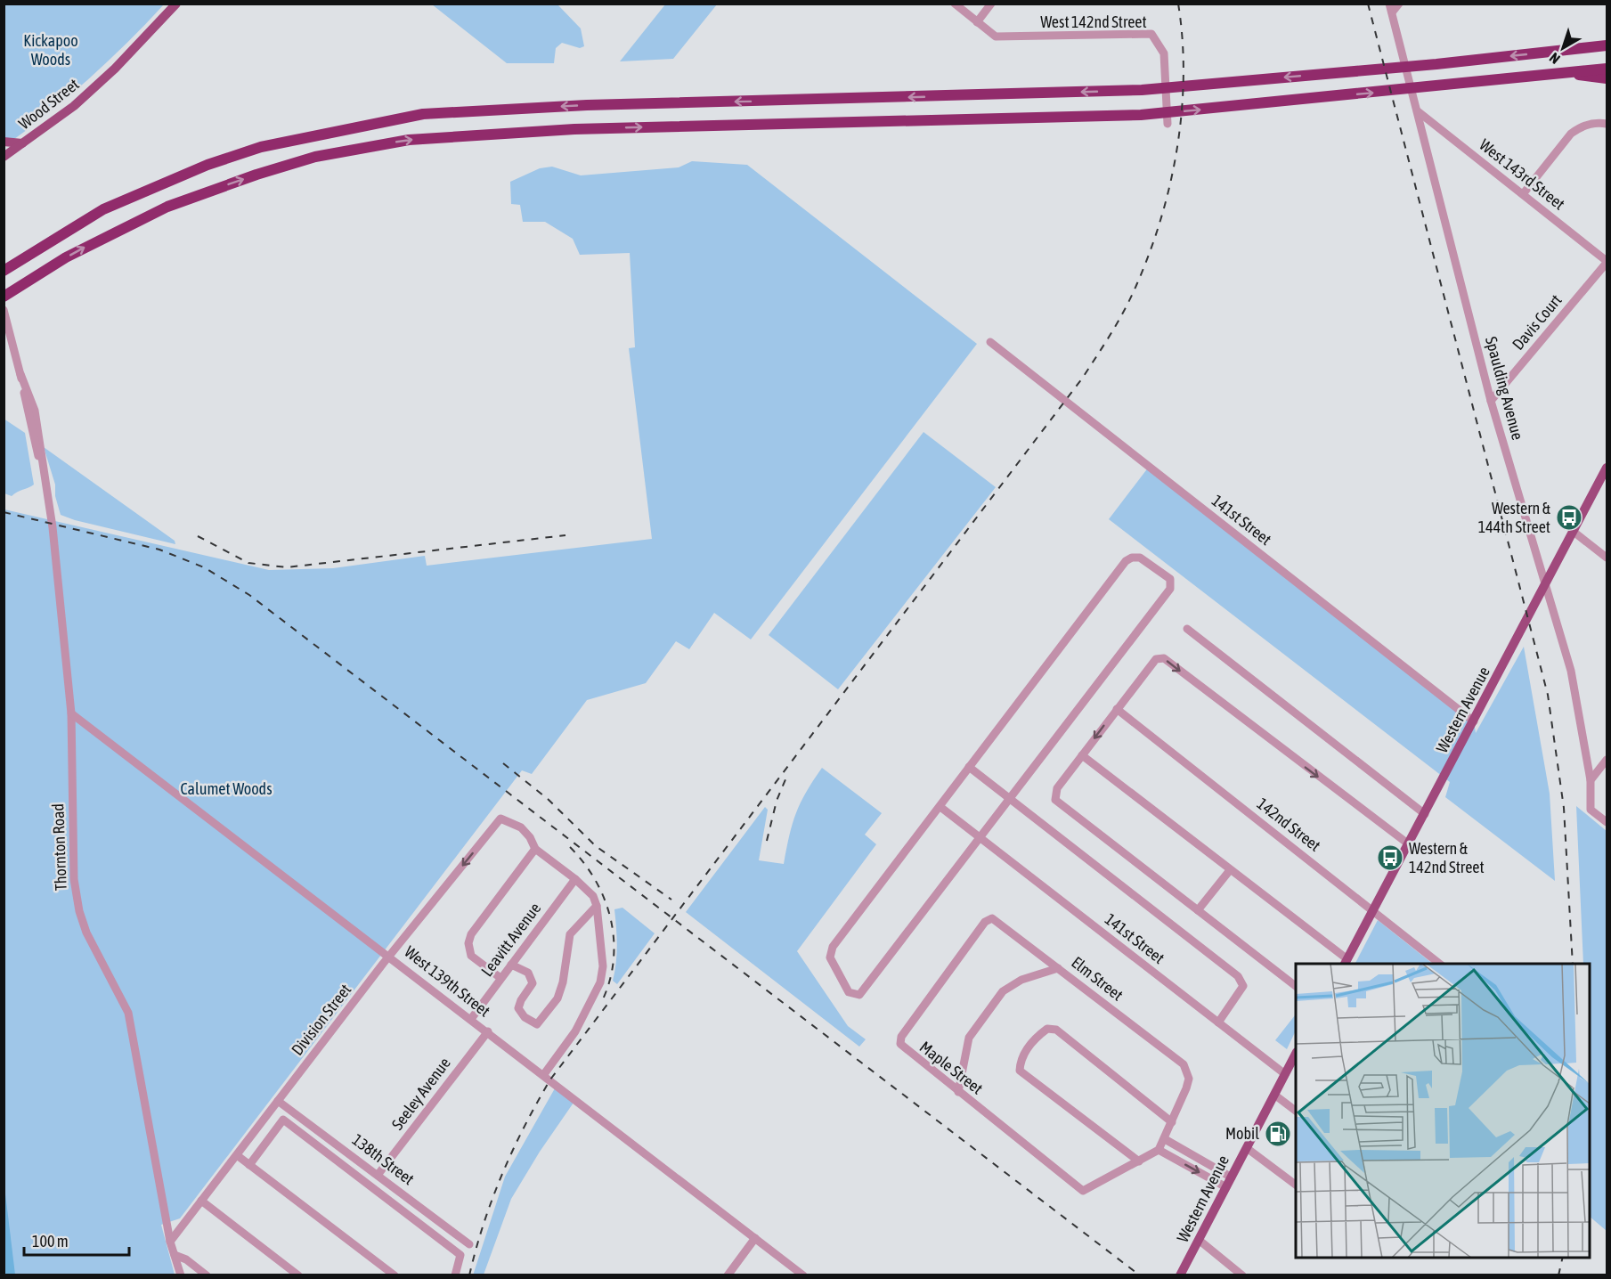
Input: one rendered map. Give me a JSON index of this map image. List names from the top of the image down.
{
  "streets": {
    "main road": ["Wood Street", "Western Avenue"],
    "street": [
      "West 142nd Street",
      "West 143rd Street",
      "Davis Court",
      "Spaulding Avenue",
      "141st Street",
      "142nd Street",
      "Thornton Road",
      "Leavitt Avenue",
      "Elm Street",
      "West 139th Street",
      "Division Street",
      "Maple Street",
      "Seeley Avenue",
      "138th Street"
    ]
  },
  "crossings": [
    ["West 143rd Street", "Davis Court"],
    ["West 143rd Street", "Spaulding Avenue"],
    ["Davis Court", "Spaulding Avenue"],
    ["Spaulding Avenue", "Western Avenue"],
    ["141st Street", "Western Avenue"],
    ["Western Avenue", "142nd Street"],
    ["Thornton Road", "West 139th Street"],
    ["Thornton Road", "Division Street"],
    ["Leavitt Avenue", "West 139th Street"],
    ["Elm Street", "Maple Street"],
    ["West 139th Street", "Division Street"],
    ["West 139th Street", "Seeley Avenue"],
    ["Division Street", "138th Street"],
    ["Seeley Avenue", "138th Street"]
  ],
  "parks": ["Kickapoo Woods", "Calumet Woods"],
  "places": {
    "bus stop": ["Western & 144th Street", "Western & 142nd Street"],
    "fuel station": ["Mobil"]
  },
  "scale_bar": "100 m",
  "north": "bottom left"
}
